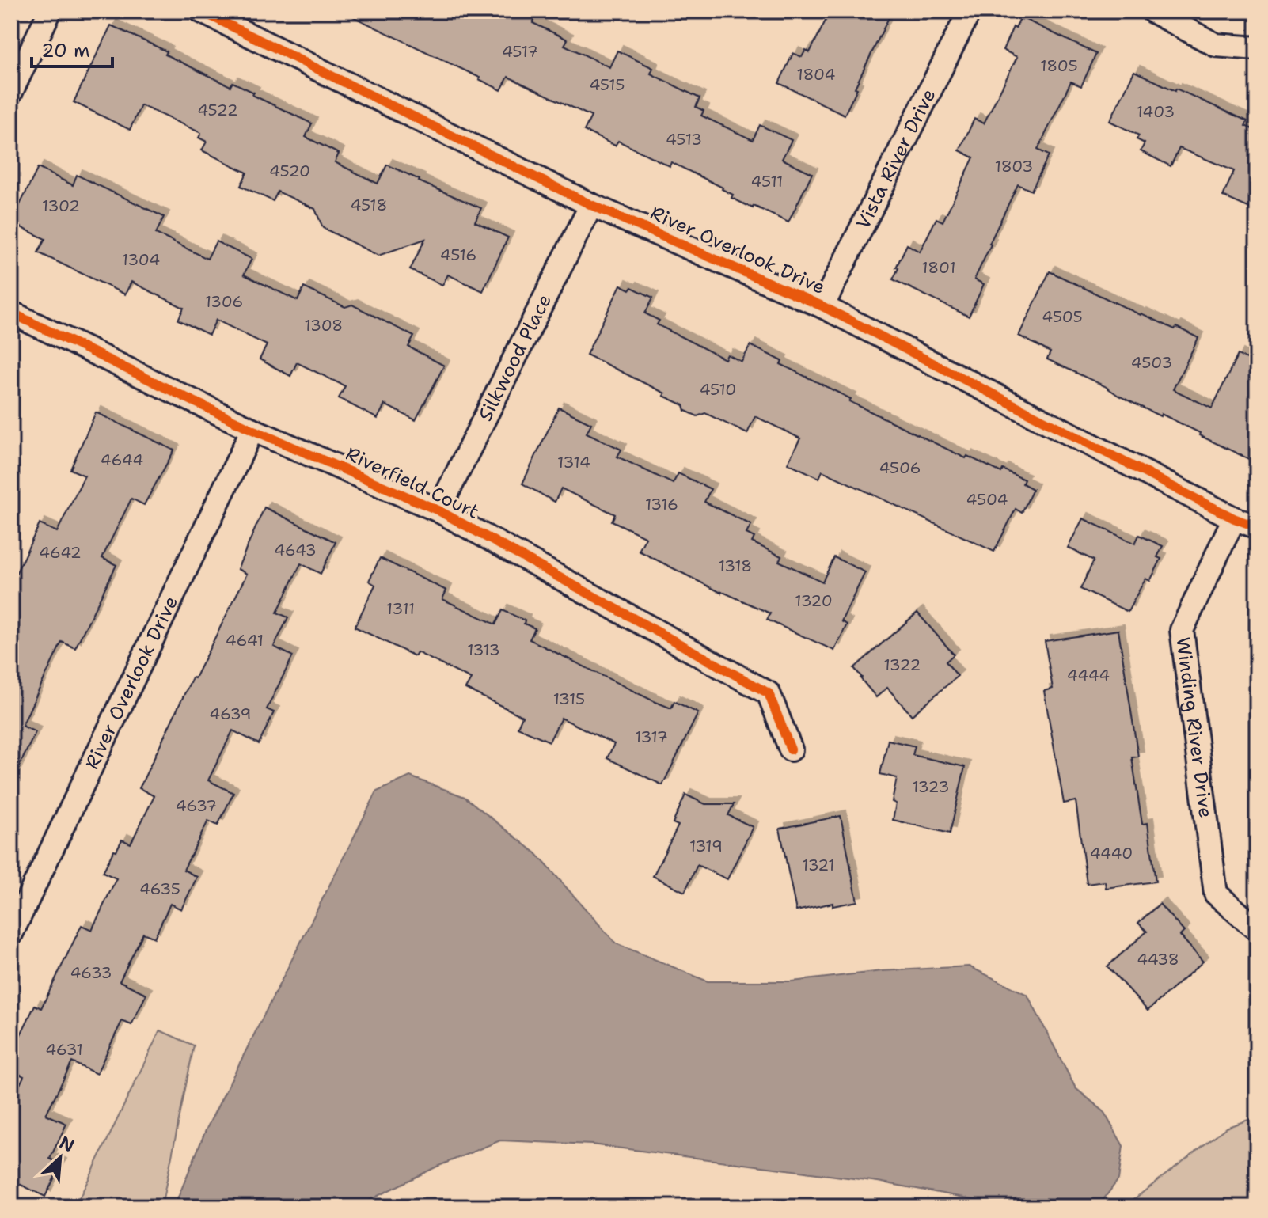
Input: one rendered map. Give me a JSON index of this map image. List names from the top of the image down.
{
  "streets": {
    "street": [
      "Vista River Drive",
      "River Overlook Drive",
      "Silkwood Place",
      "Riverfield Court",
      "Winding River Drive"
    ]
  },
  "crossings": [
    ["Vista River Drive", "River Overlook Drive"],
    ["River Overlook Drive", "Silkwood Place"],
    ["River Overlook Drive", "Riverfield Court"],
    ["River Overlook Drive", "Winding River Drive"],
    ["Silkwood Place", "Riverfield Court"]
  ],
  "house_numbers": [
    "4517",
    "1805",
    "1804",
    "4515",
    "4522",
    "1403",
    "4513",
    "1803",
    "4520",
    "4511",
    "4518",
    "1302",
    "4516",
    "1304",
    "1801",
    "1306",
    "4505",
    "1308",
    "4503",
    "4510",
    "4644",
    "1314",
    "4506",
    "4504",
    "1316",
    "4643",
    "4642",
    "1318",
    "1320",
    "1311",
    "4641",
    "1313",
    "1322",
    "4444",
    "1315",
    "4639",
    "1317",
    "1323",
    "4637",
    "1319",
    "4440",
    "1321",
    "4635",
    "4438",
    "4633",
    "4631"
  ],
  "scale_bar": "20 m",
  "north": "top right"
}
